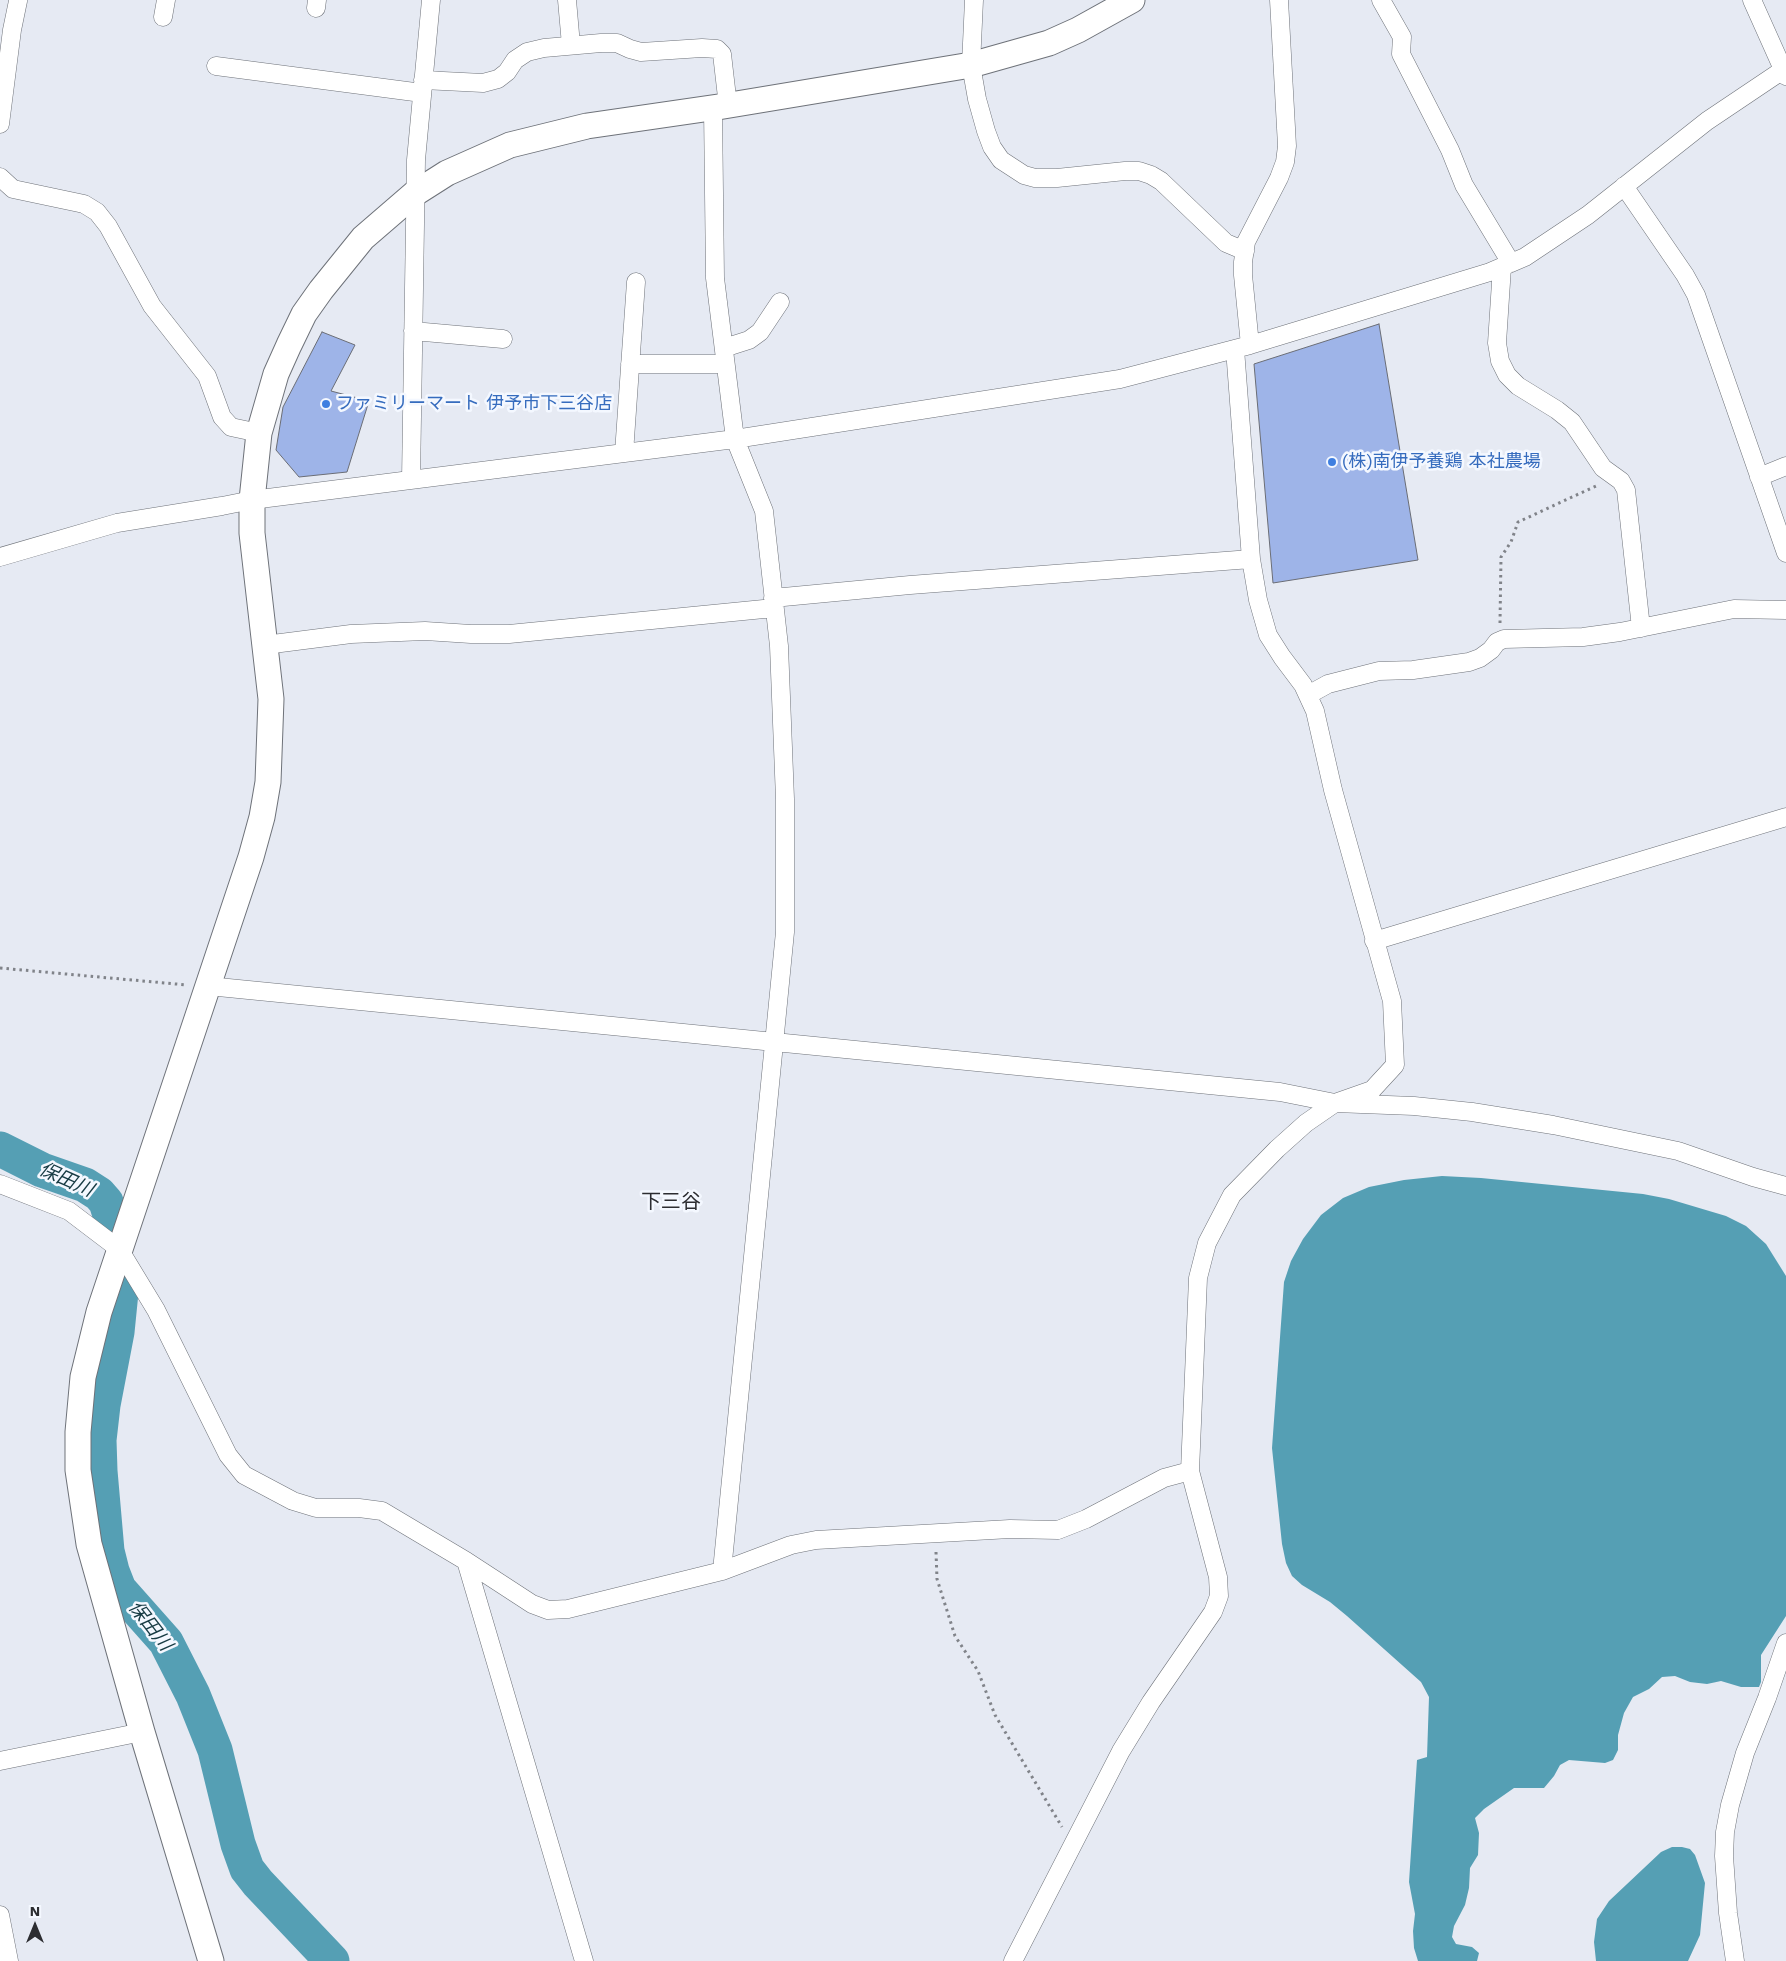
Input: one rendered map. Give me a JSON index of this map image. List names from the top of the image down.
{
  "districts": ["下三谷"],
  "water": ["保田川"],
  "places": ["ファミリーマート 伊予市下三谷店", "(株)南伊予養鶏 本社農場"],
  "north": "top"
}
